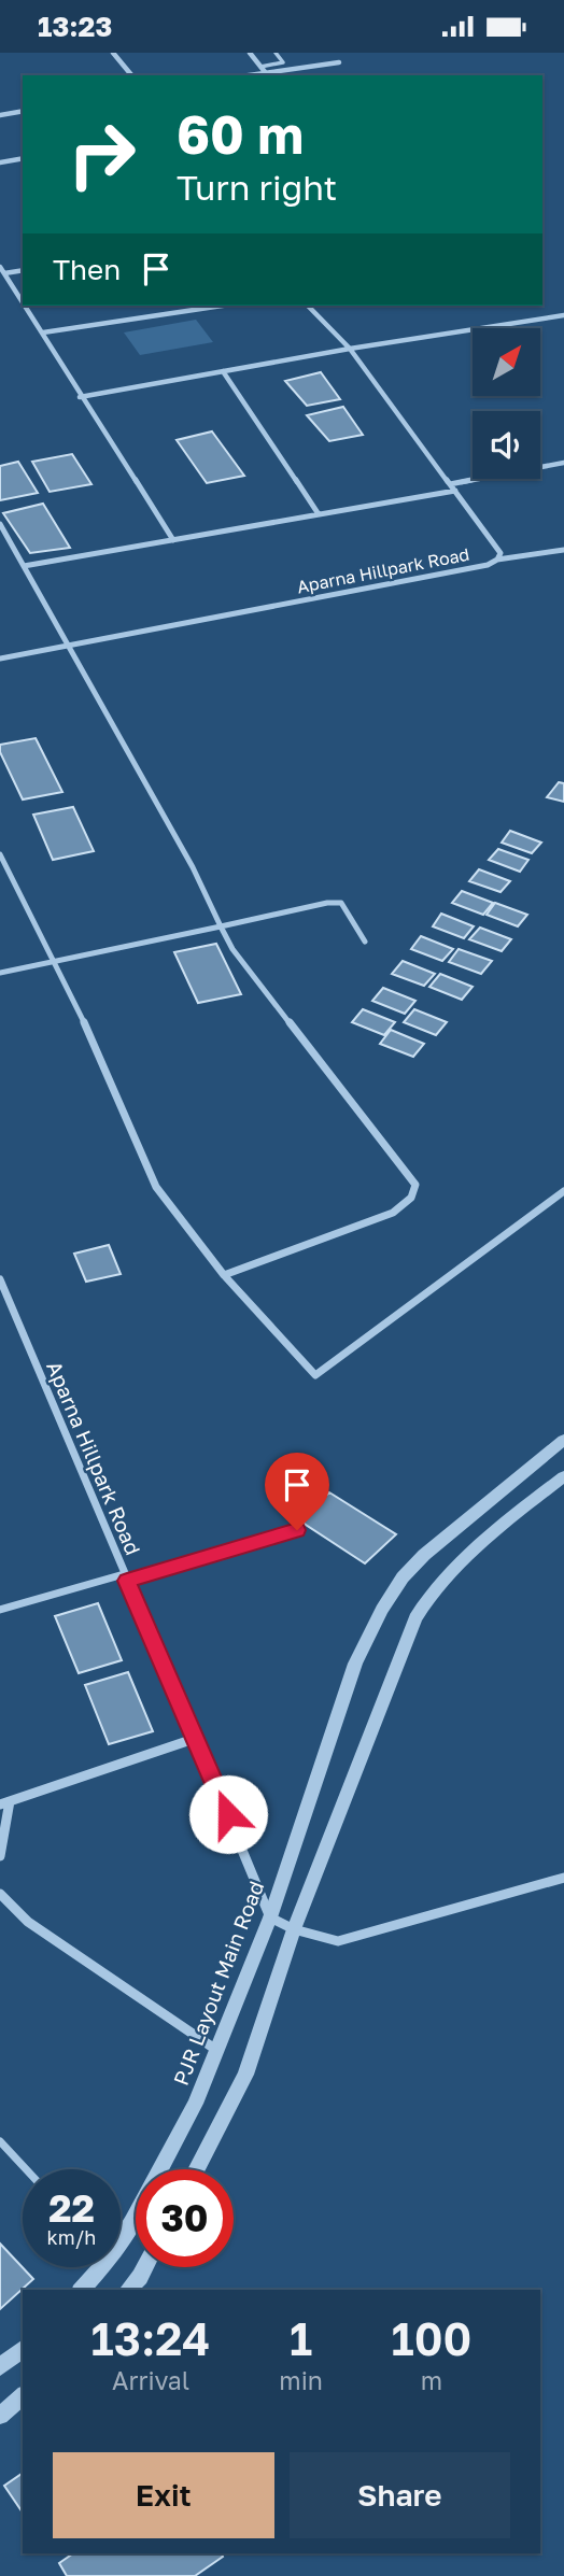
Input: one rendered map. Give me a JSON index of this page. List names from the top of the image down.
{
  "streets": {
    "street": ["Aparna Hillpark Road", "PJR Layout Main Road"]
  },
  "crossings": [
    ["Aparna Hillpark Road", "PJR Layout Main Road"]
  ],
  "north": "top right",
  "page": {
    "status": "13:23",
    "turn": ["60 m", "Turn right"],
    "then": "Then",
    "speed": "22 km/h",
    "limit": "30",
    "eta": [
      "13:24",
      "Arrival",
      "1",
      "min",
      "100",
      "m"
    ],
    "buttons": ["Exit", "Share"]
  }
}
